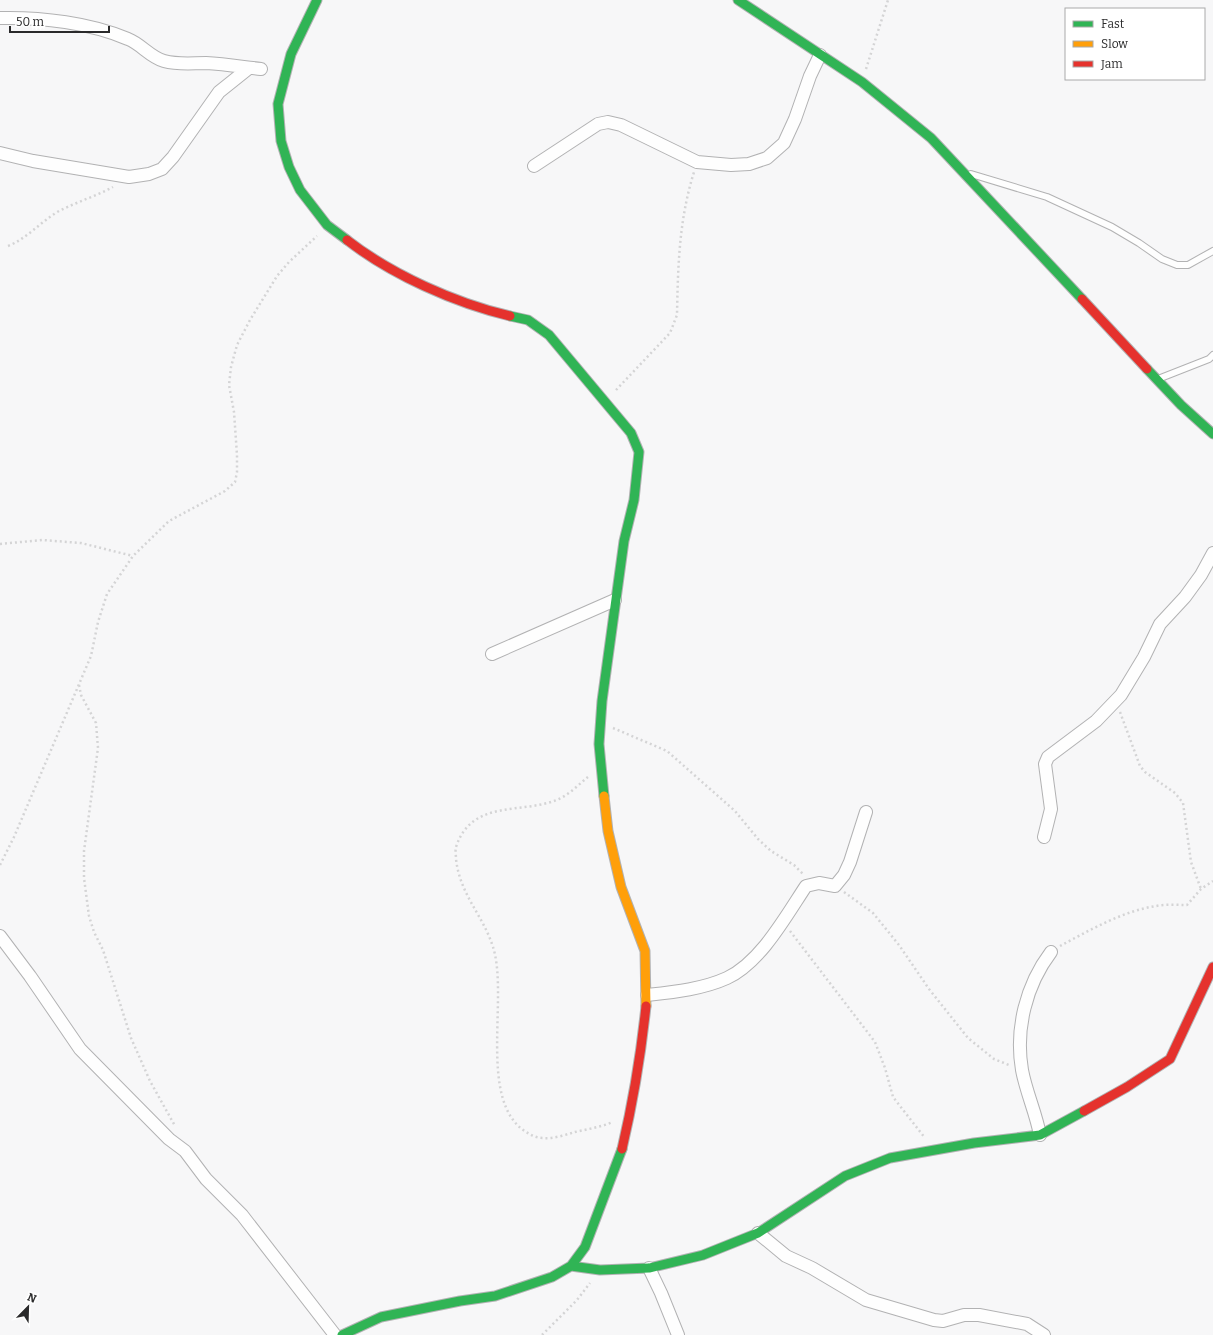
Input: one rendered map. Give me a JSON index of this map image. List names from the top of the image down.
{
  "legend": ["Fast", "Slow", "Jam"],
  "scale_bar": "50 m",
  "north": "top right"
}
